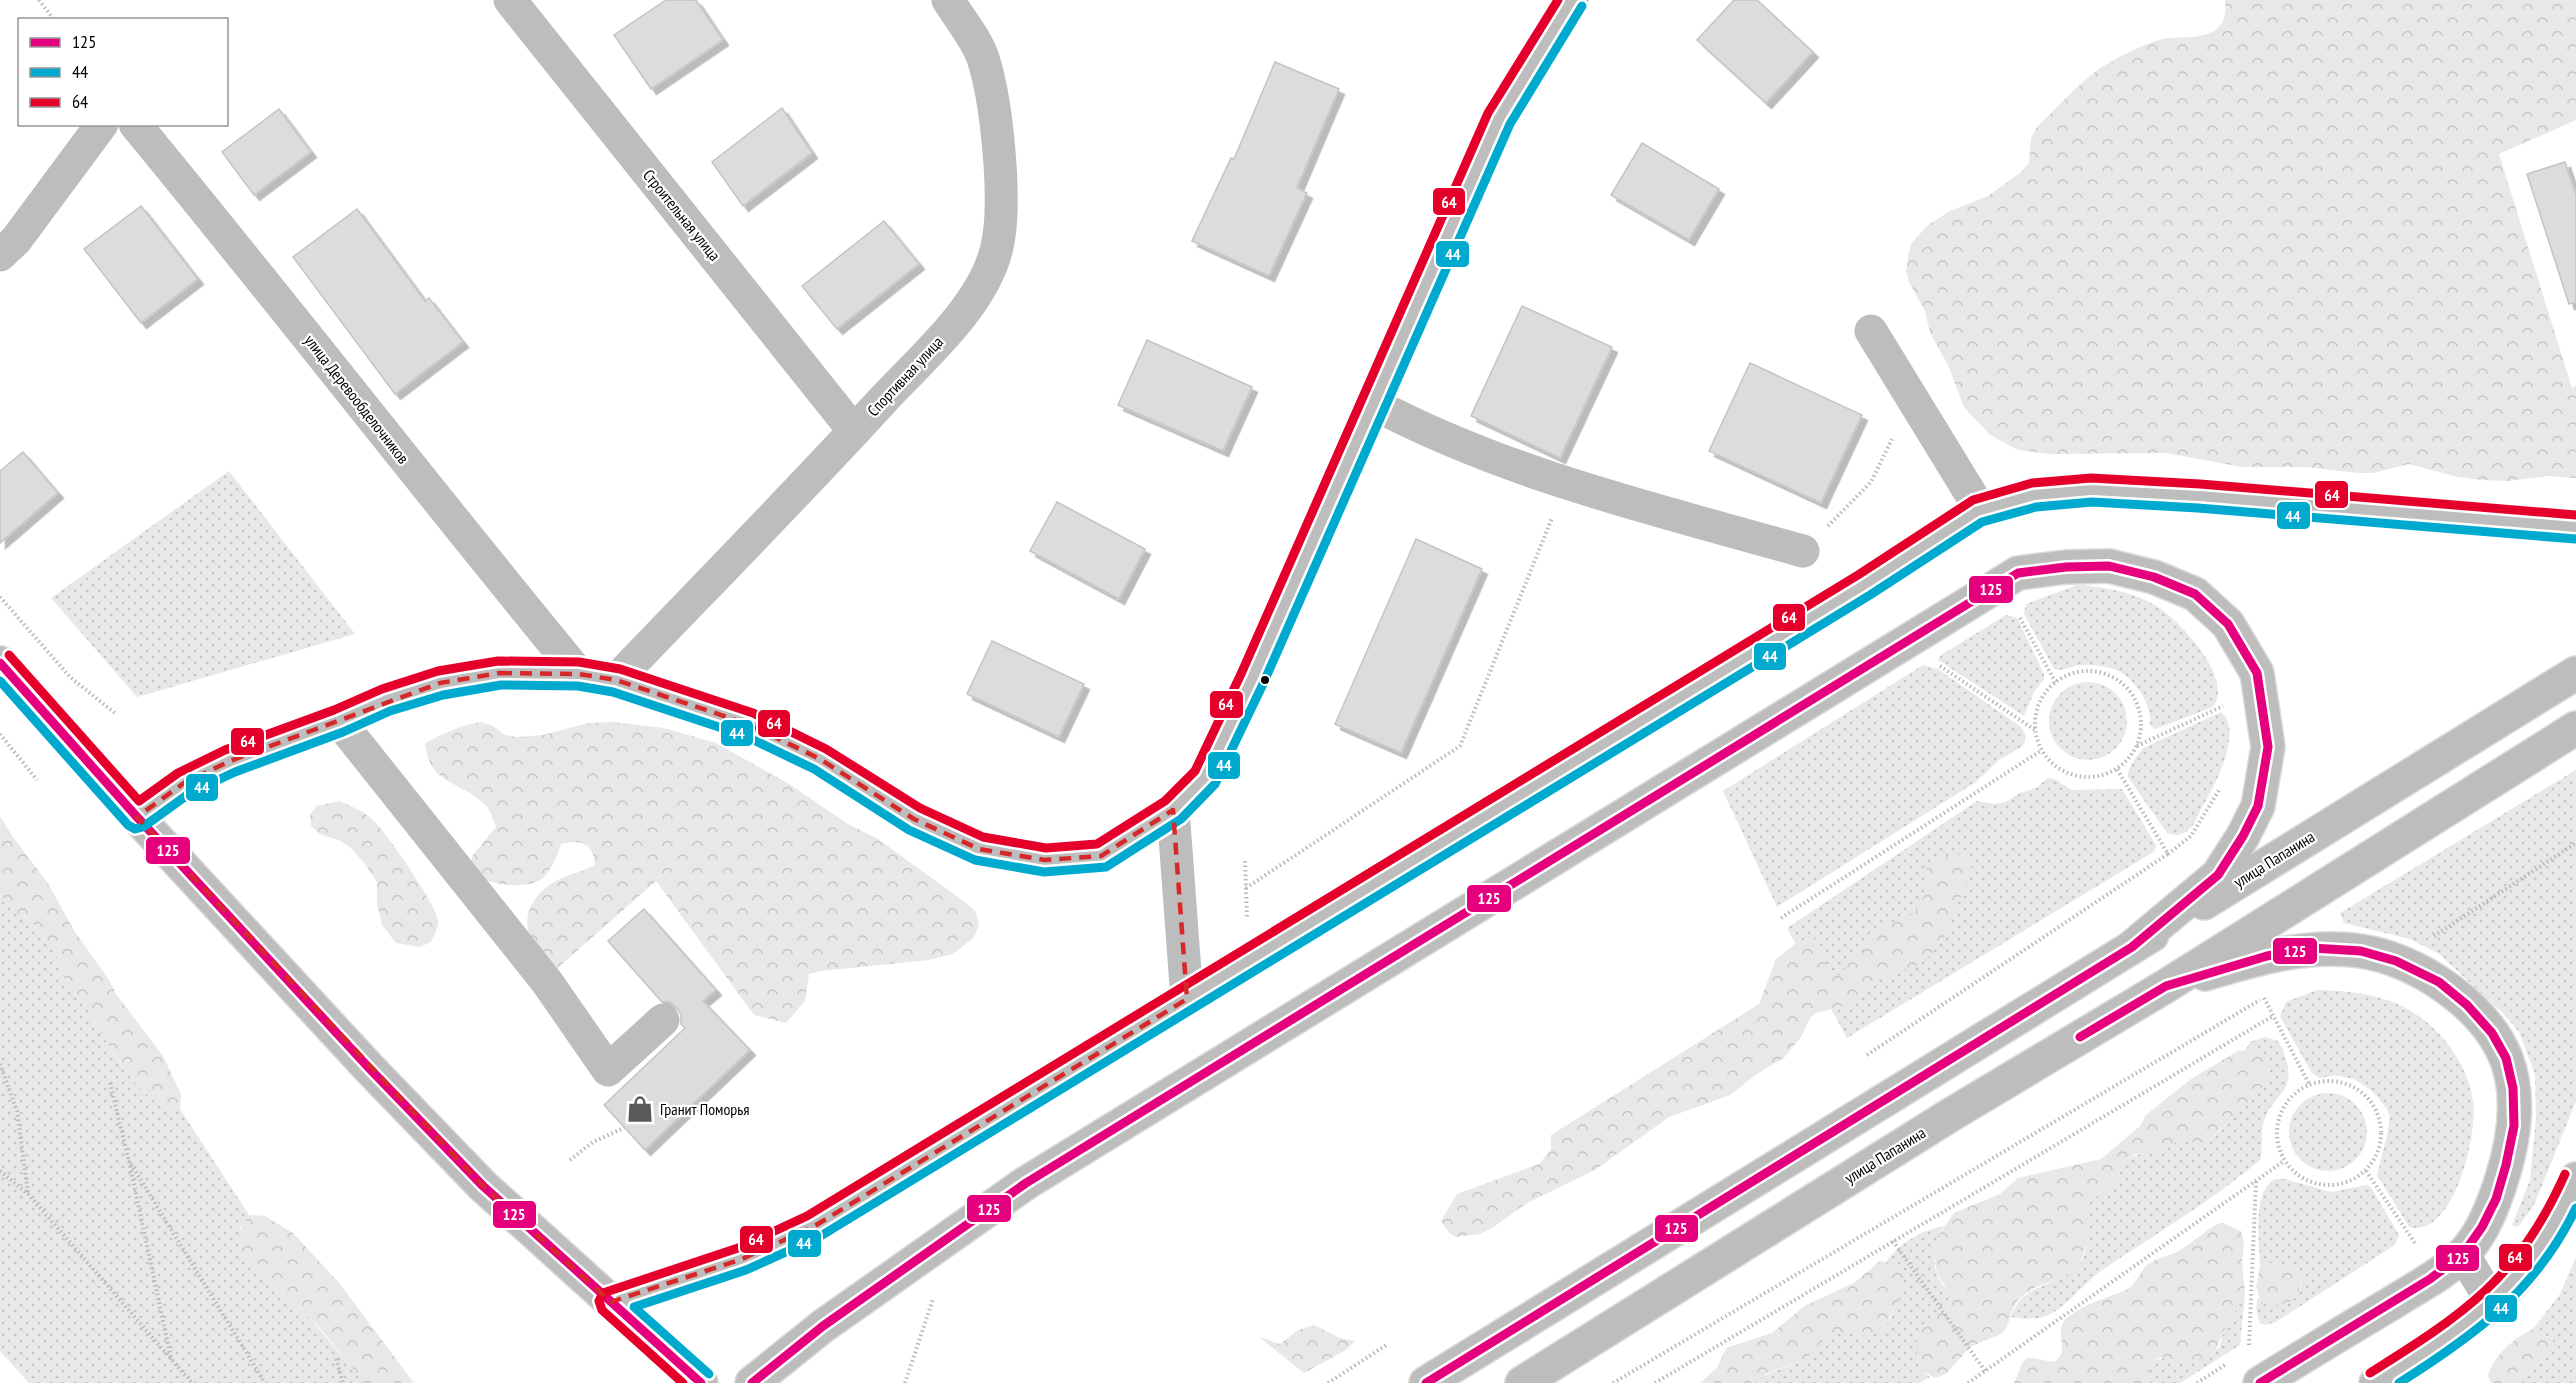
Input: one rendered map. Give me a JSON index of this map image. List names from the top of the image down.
{
  "streets": {
    "main road": [
      "Строительная улица",
      "Спортивная улица",
      "улица Деревообделочников",
      "улица Папанина"
    ]
  },
  "crossings": [
    ["Строительная улица", "Спортивная улица"]
  ],
  "places": {
    "shop": ["Гранит Поморья"]
  },
  "lines": ["transit line 64", "transit line 44", "transit line 125"],
  "legend": ["125", "44", "64"]
}
